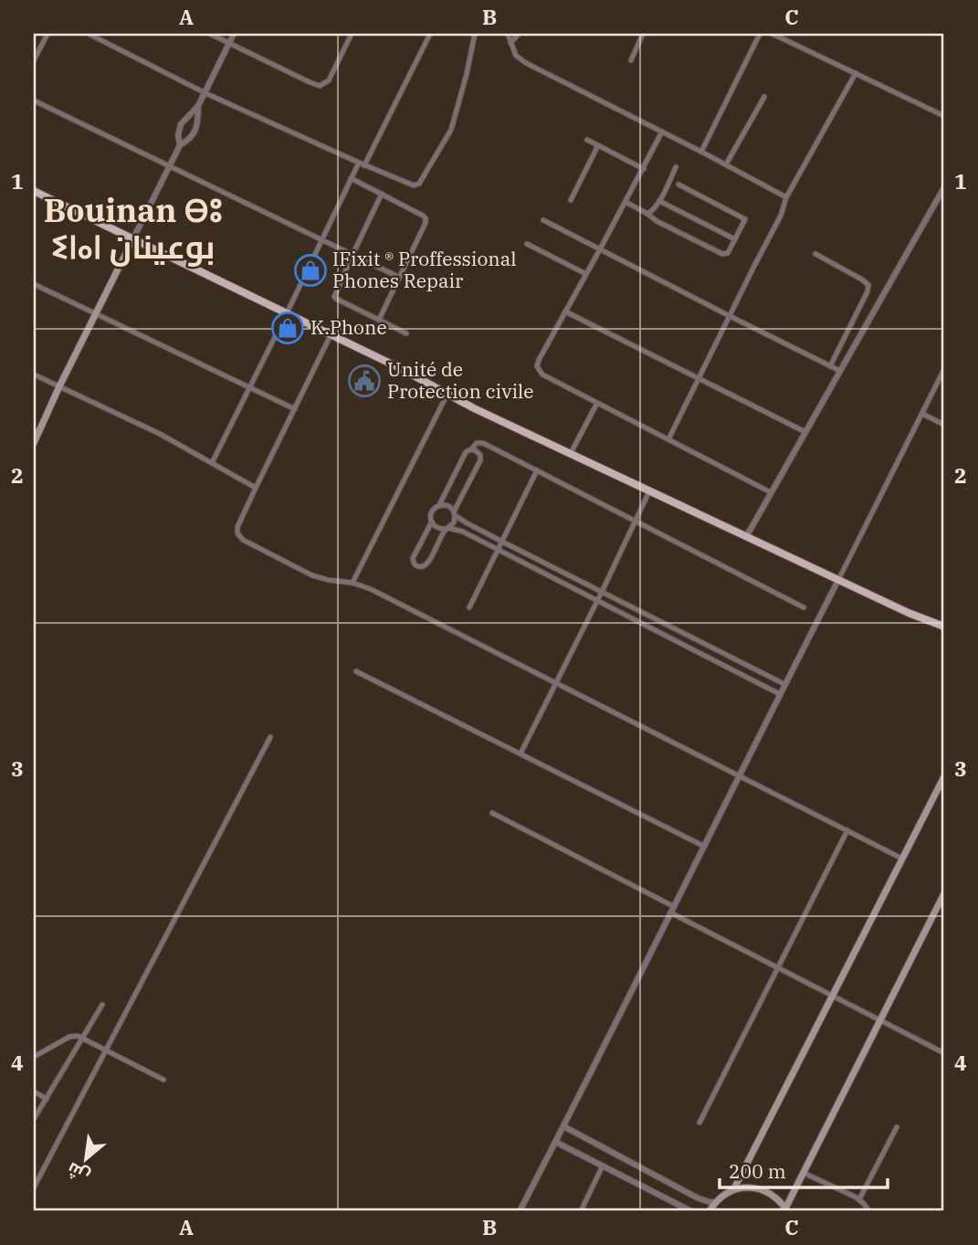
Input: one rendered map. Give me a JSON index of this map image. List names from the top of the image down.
{
  "districts": ["Bouinan ⴱⵓ ⵉⵏⴰⵏ بوعينان"],
  "places": {
    "shop": ["IFixit ® Proffessional Phones Repair", "K.Phone"],
    "public building": ["Unité de Protection civile"]
  },
  "scale_bar": "200 m",
  "north": "bottom left",
  "grid": {
    "columns": ["A", "B", "C"],
    "rows": [
      "1",
      "2",
      "3",
      "4"
    ]
  }
}
